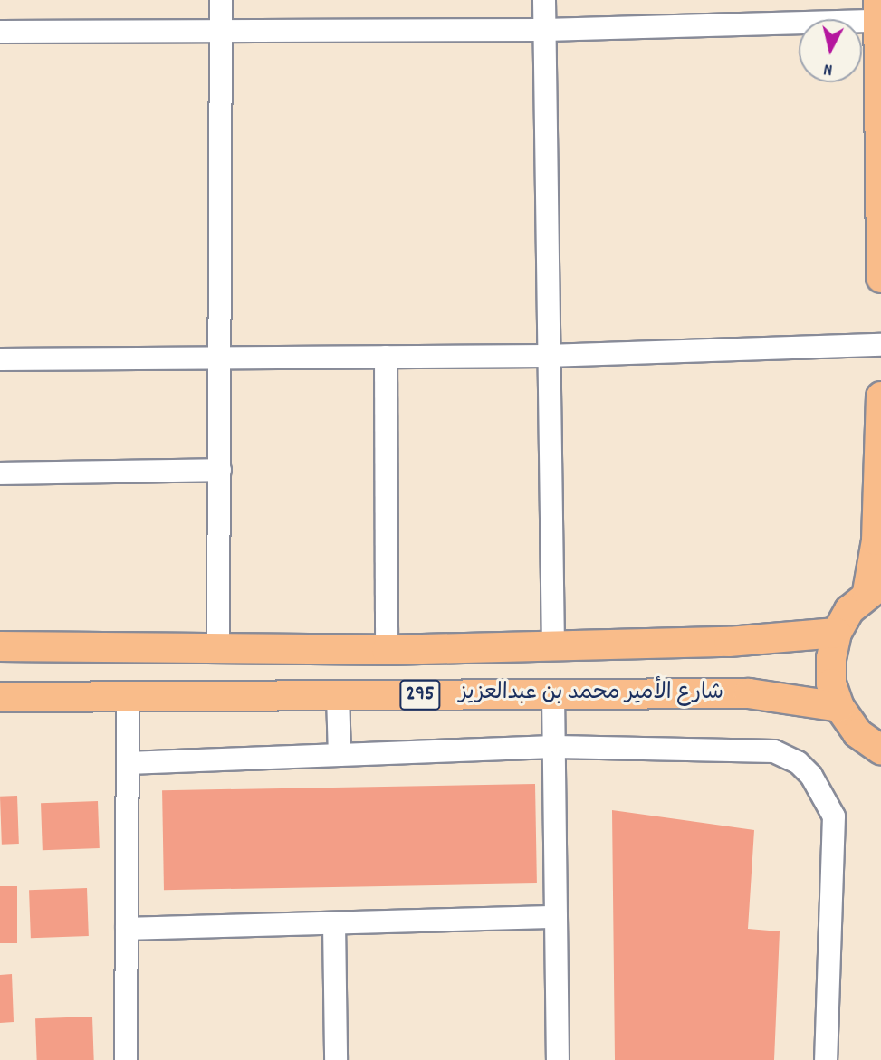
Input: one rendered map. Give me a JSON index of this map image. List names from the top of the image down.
{
  "streets": {
    "main road": ["شارع الأمير محمد بن عبدالعزيز", "295"]
  },
  "north": "bottom"
}
